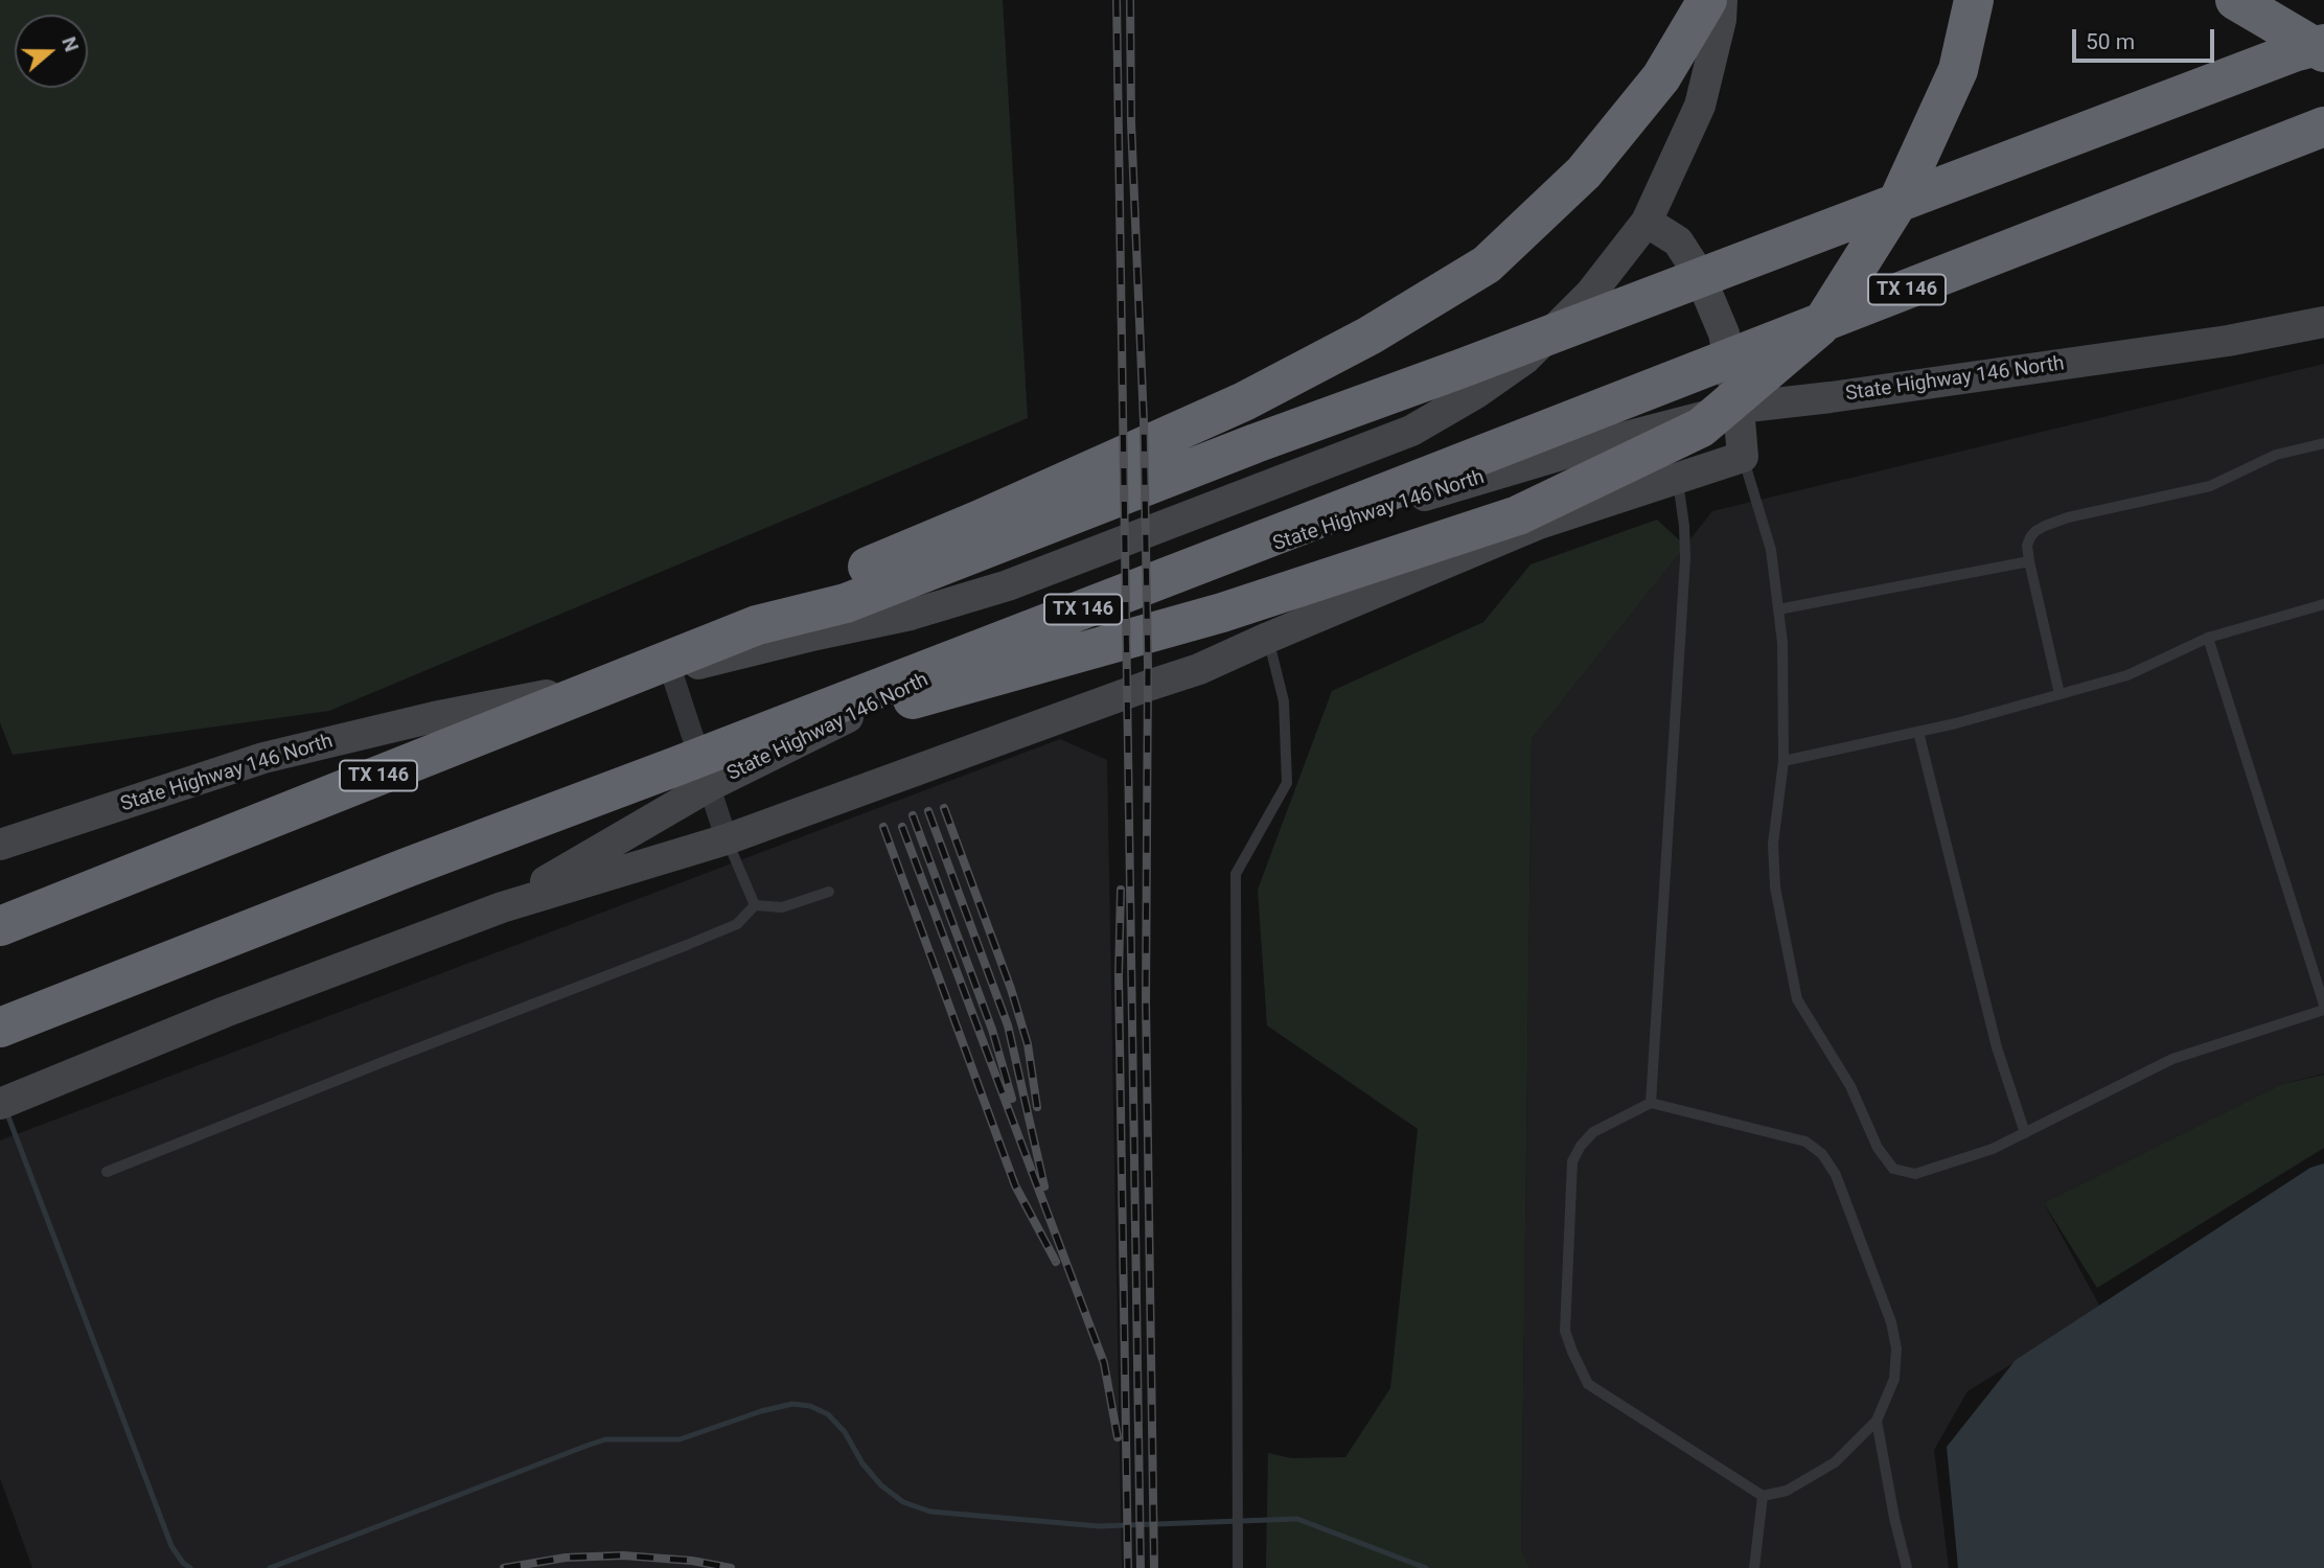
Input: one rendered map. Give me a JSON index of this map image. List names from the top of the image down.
{
  "streets": {
    "highway": ["TX 146"],
    "main road": ["State Highway 146 North"]
  },
  "scale_bar": "50 m",
  "north": "right"
}
